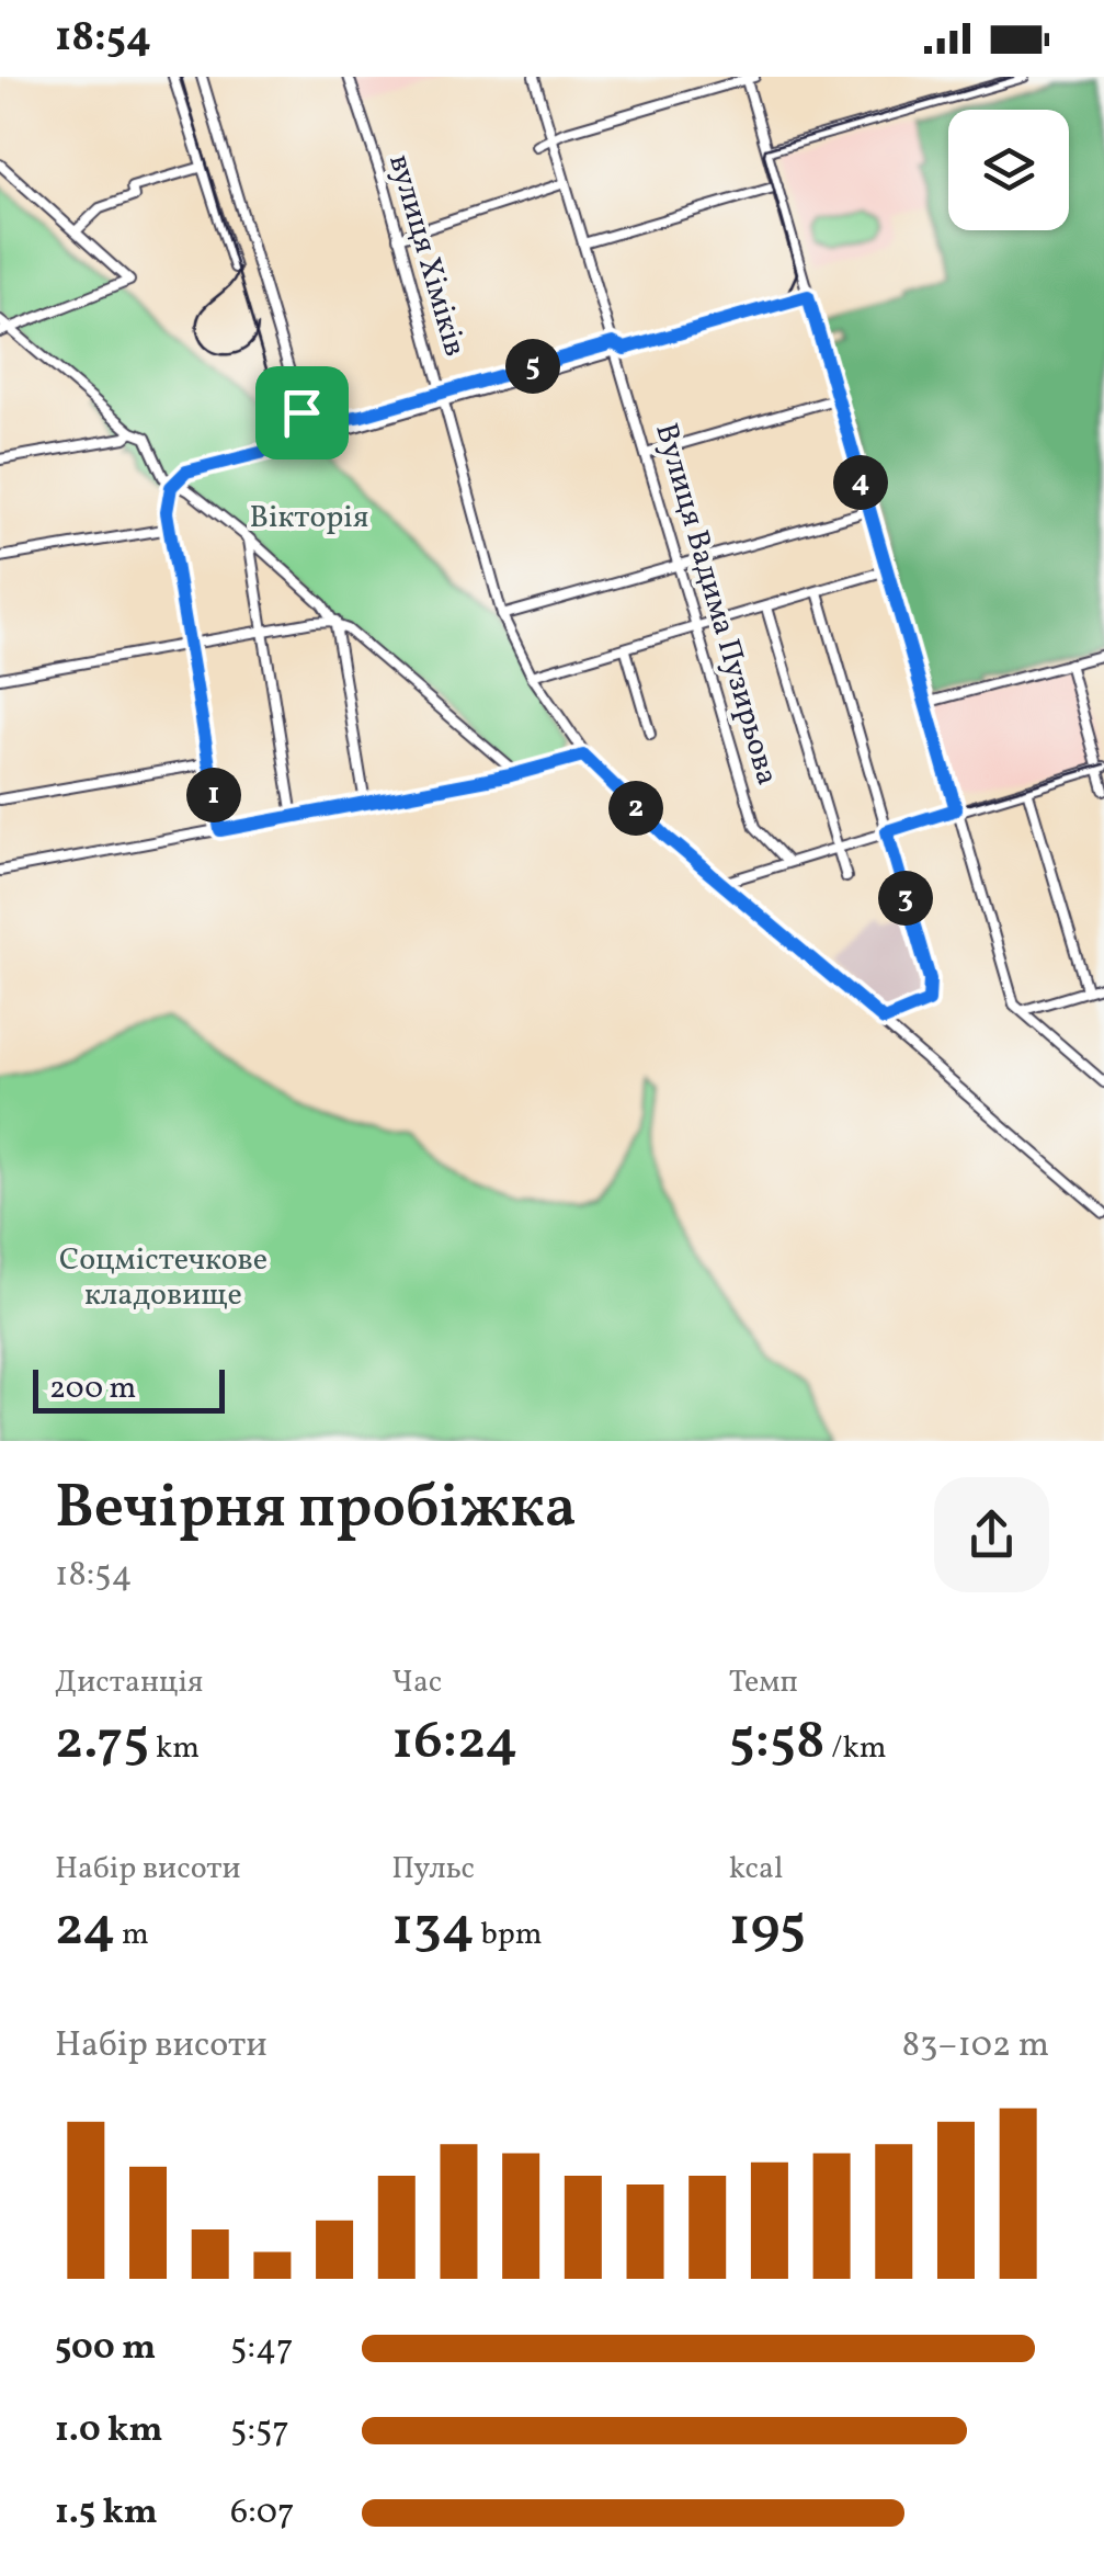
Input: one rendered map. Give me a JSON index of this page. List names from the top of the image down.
{
  "streets": {
    "street": ["вулиця Хіміків", "Вулиця Вадима Пузирьова"]
  },
  "parks": ["Вікторія", "Соцмістечкове кладовище"],
  "scale_bar": "200 m",
  "page": {
    "status": "18:54",
    "pins": [
      "5",
      "4",
      "1",
      "2",
      "3"
    ],
    "scale": "200 m",
    "heading": ["Вечірня пробіжка", "18:54"],
    "stats": [
      ["Дистанція", "2.75 km"],
      ["Час", "16:24"],
      ["Темп", "5:58 /km"],
      ["Набір висоти", "24 m"],
      ["Пульс", "134 bpm"],
      ["kcal", "195"]
    ],
    "chart": ["Набір висоти", "83–102 m"],
    "list": [
      {
        "name": "500 m",
        "note": "5:47"
      },
      {
        "name": "1.0 km",
        "note": "5:57"
      },
      {
        "name": "1.5 km",
        "note": "6:07"
      }
    ]
  }
}
